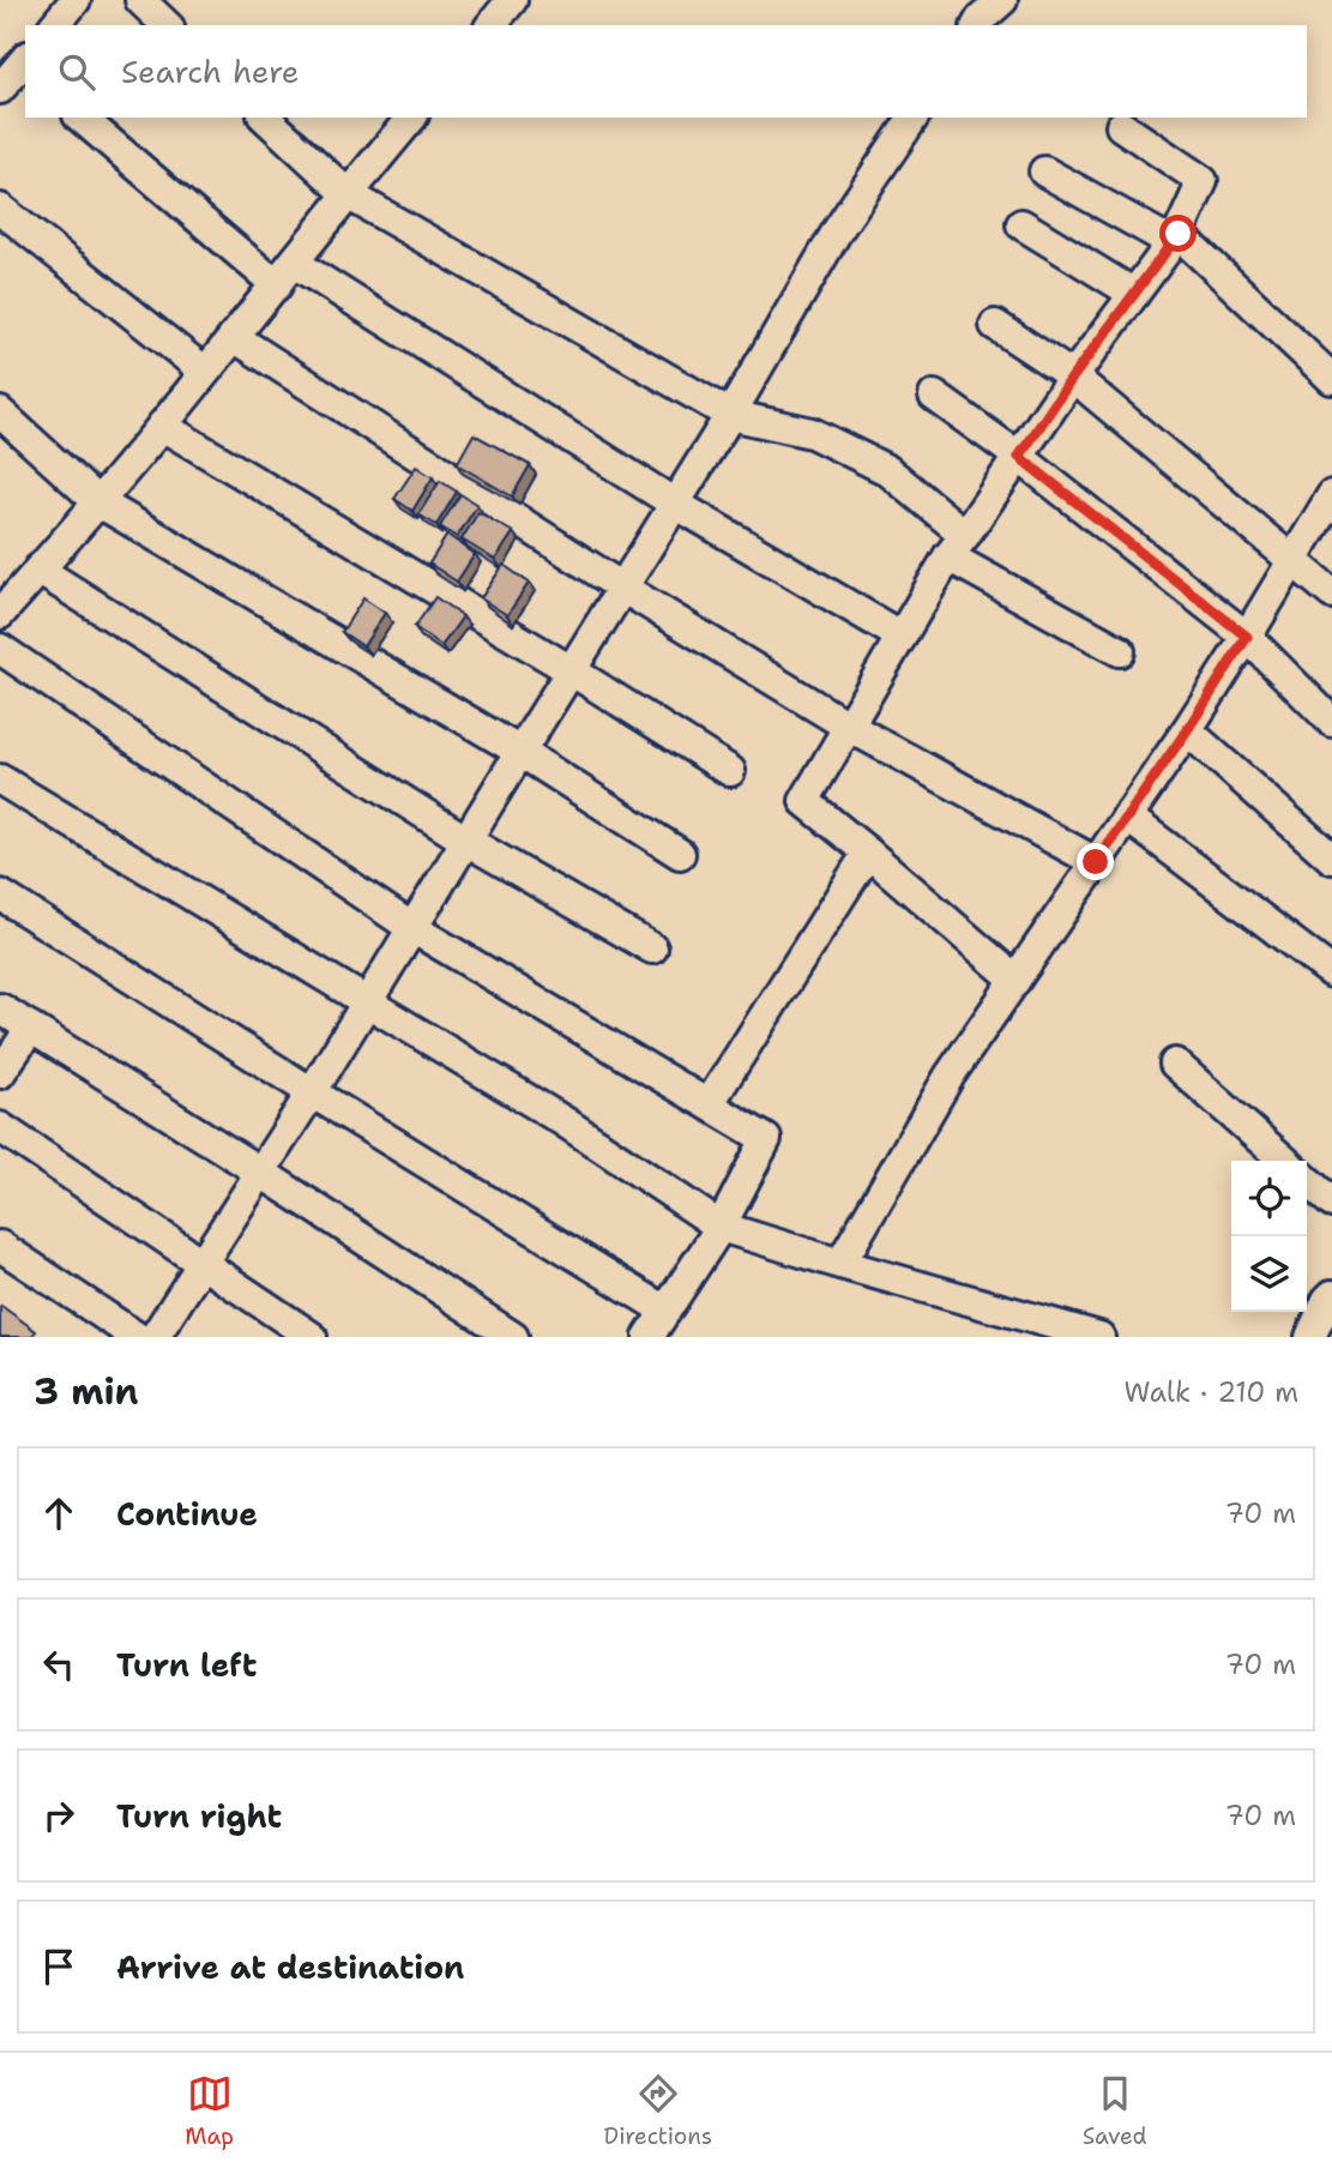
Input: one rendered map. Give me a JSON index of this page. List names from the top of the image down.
{
  "page": {
    "search": "Search here",
    "heading": ["3 min", "Walk · 210 m"],
    "list": [
      ["Continue", "70 m"],
      ["Turn left", "70 m"],
      ["Turn right", "70 m"],
      "Arrive at destination"
    ],
    "nav": ["Map", "Directions", "Saved"]
  }
}
